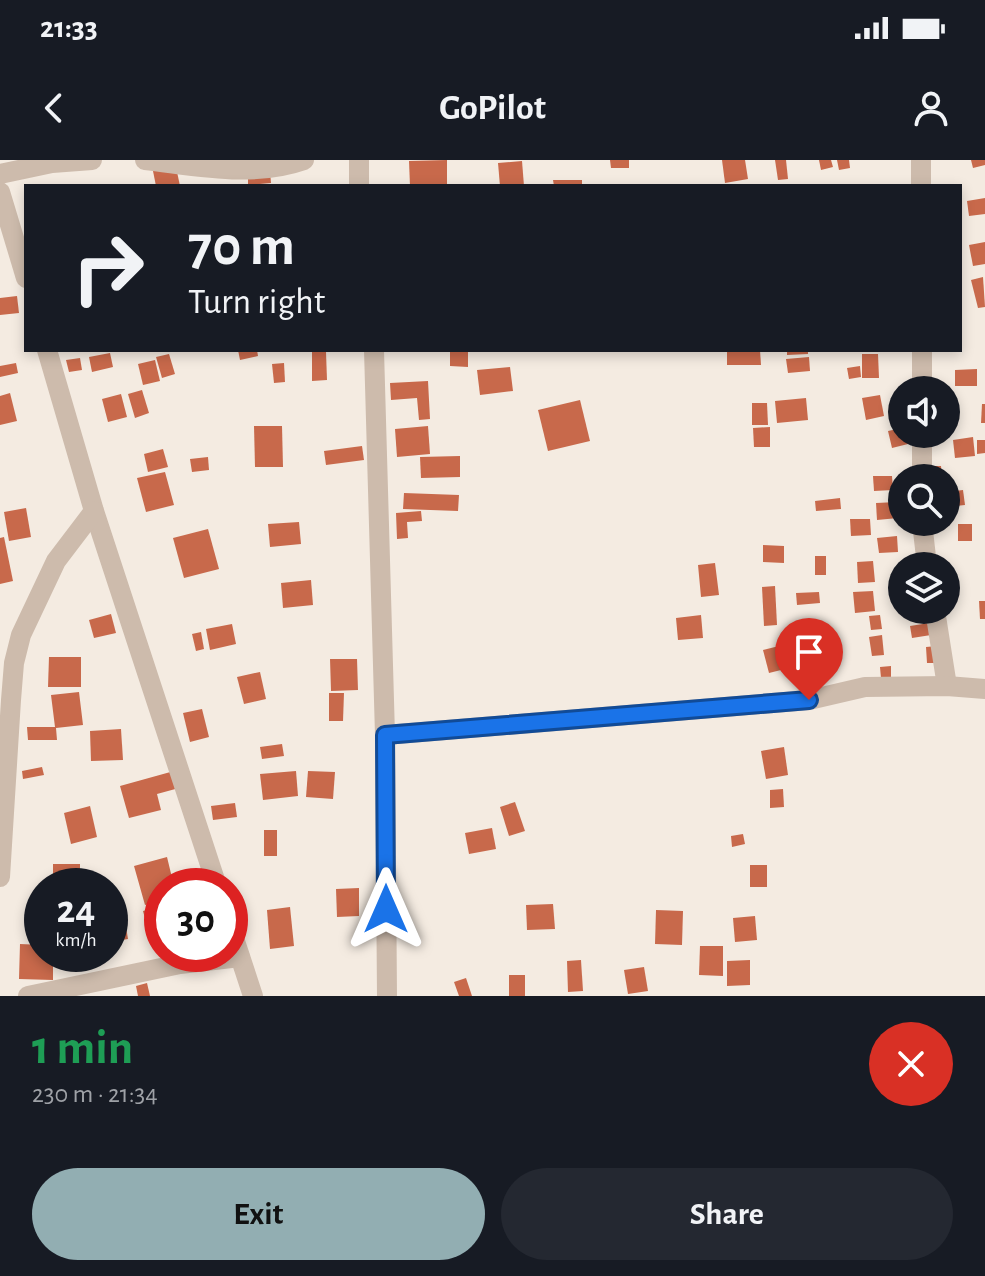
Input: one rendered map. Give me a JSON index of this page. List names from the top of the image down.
{
  "page": {
    "status": "21:33",
    "header": "GoPilot",
    "turn": ["70 m", "Turn right"],
    "speed": "24 km/h",
    "limit": "30",
    "heading": ["1 min", "230 m · 21:34"],
    "buttons": ["Exit", "Share"]
  }
}
